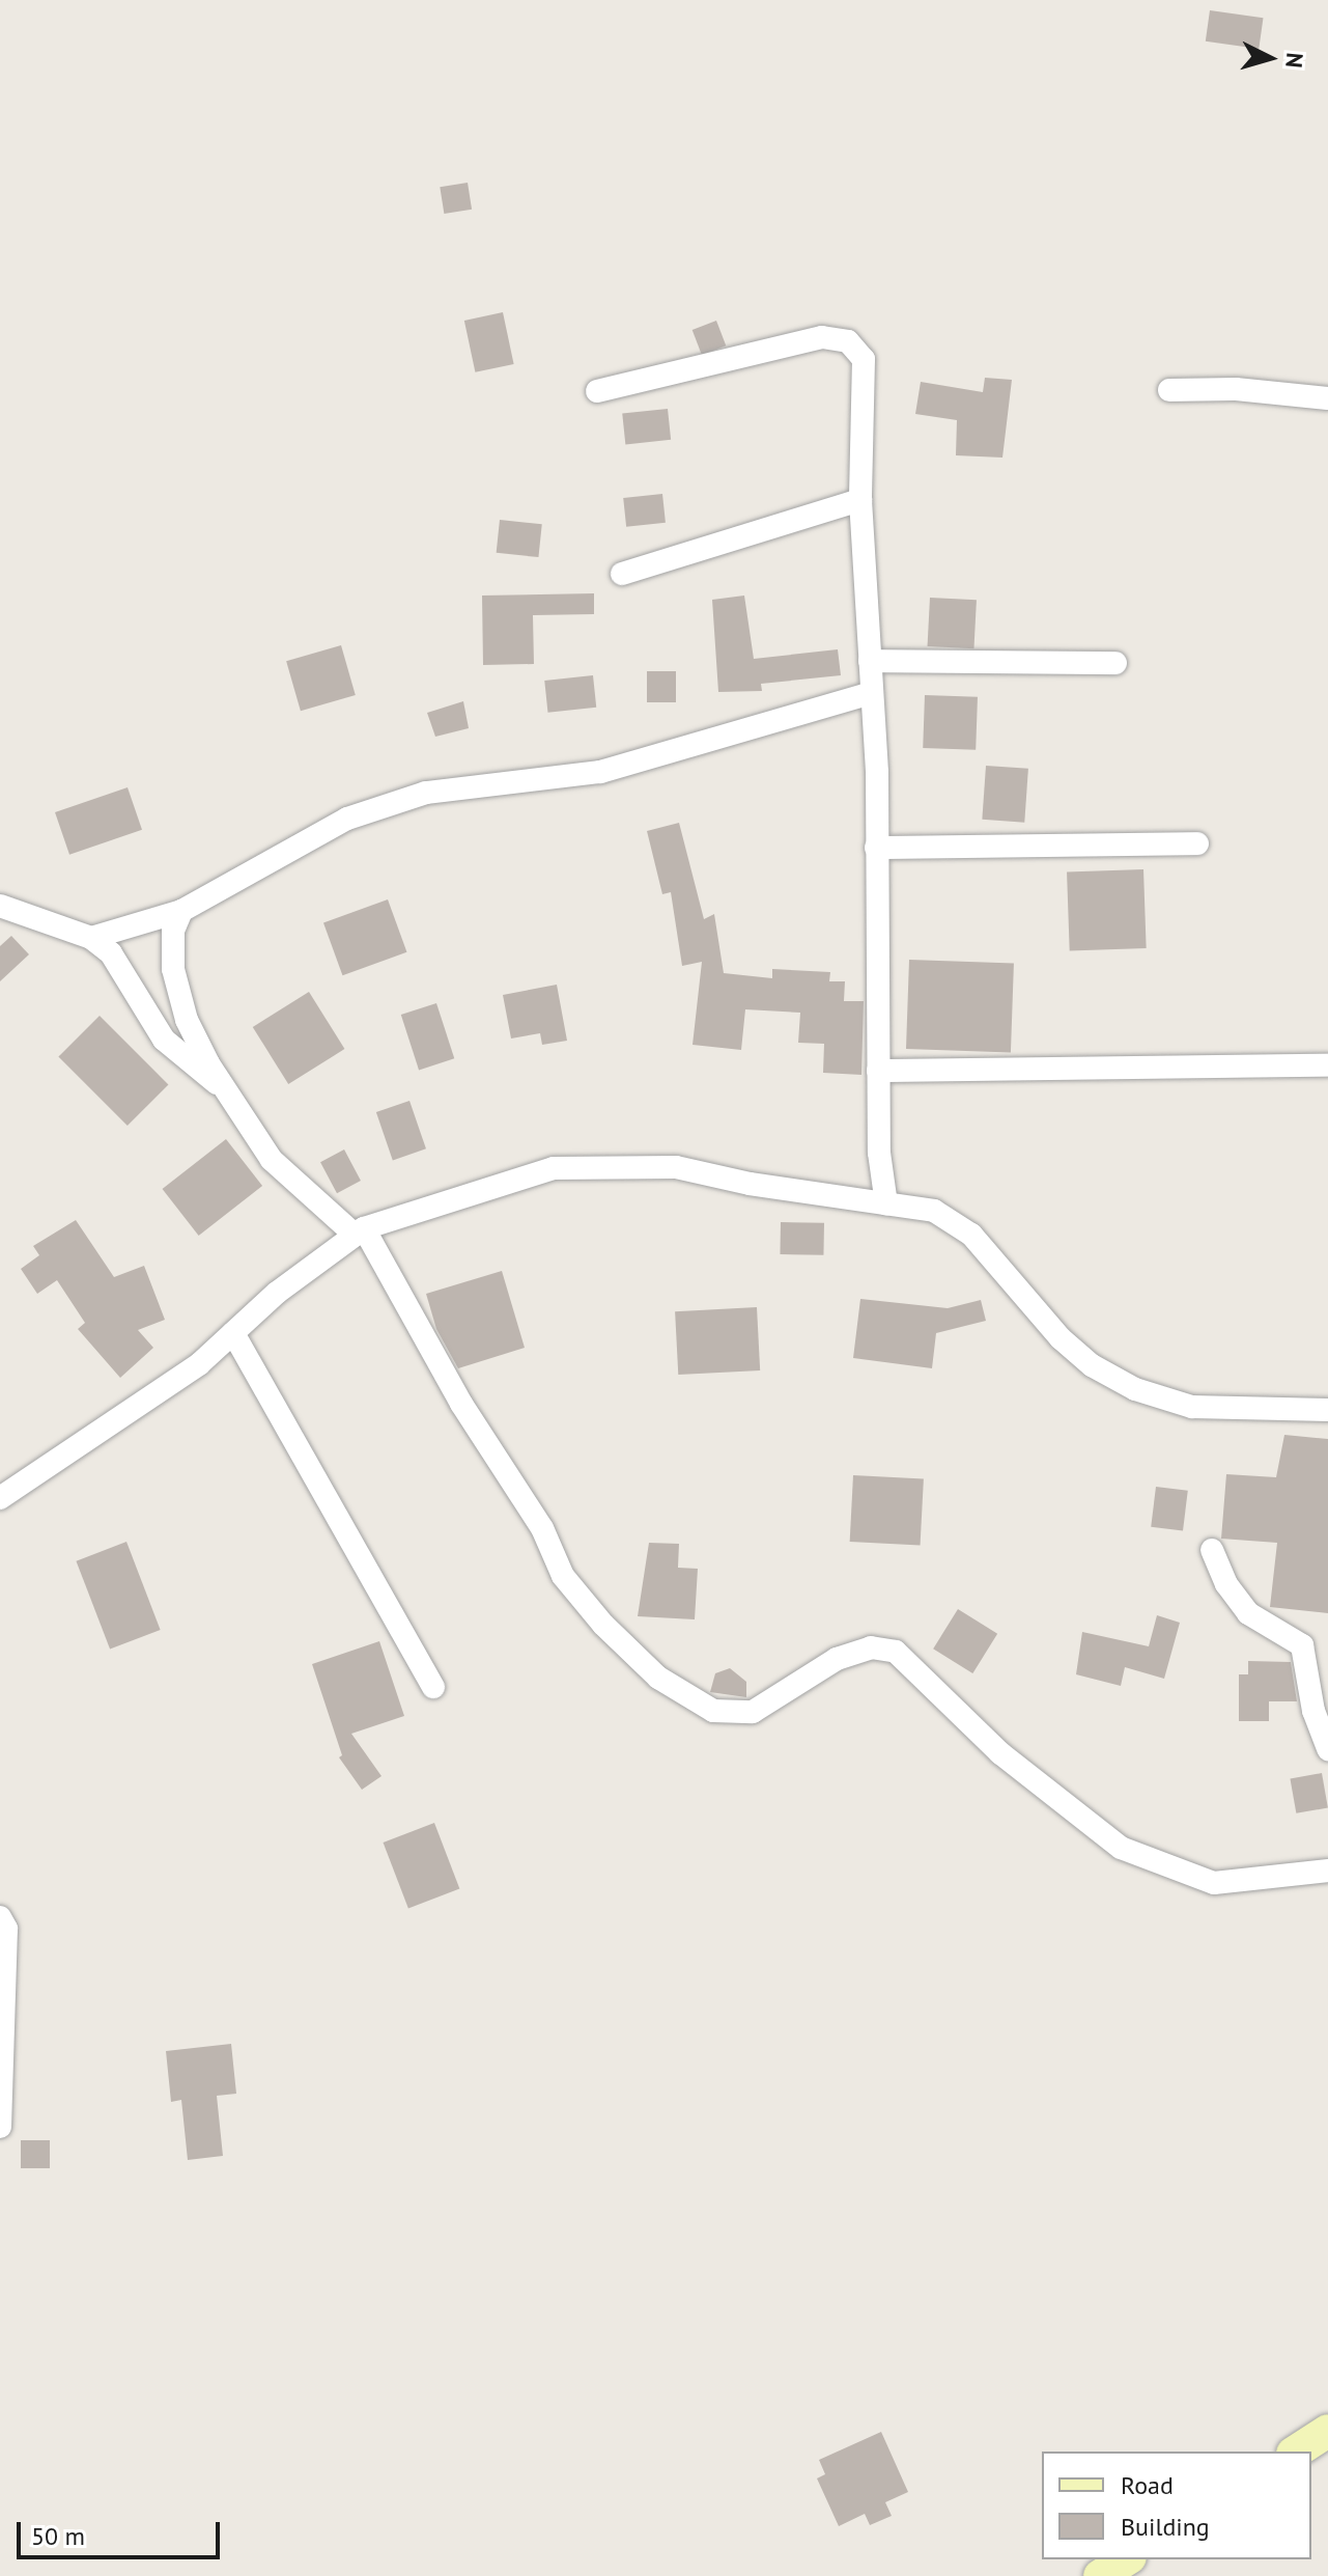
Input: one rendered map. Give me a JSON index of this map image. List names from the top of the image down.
{
  "legend": ["Road", "Building"],
  "scale_bar": "50 m",
  "north": "right"
}
